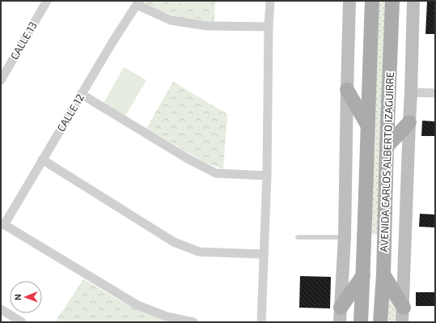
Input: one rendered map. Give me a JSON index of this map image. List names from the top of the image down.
{
  "streets": {
    "main road": ["AVENIDA CARLOS ALBERTO IZAGUIRRE"],
    "street": ["CALLE 13", "CALLE 12"]
  },
  "north": "left"
}
